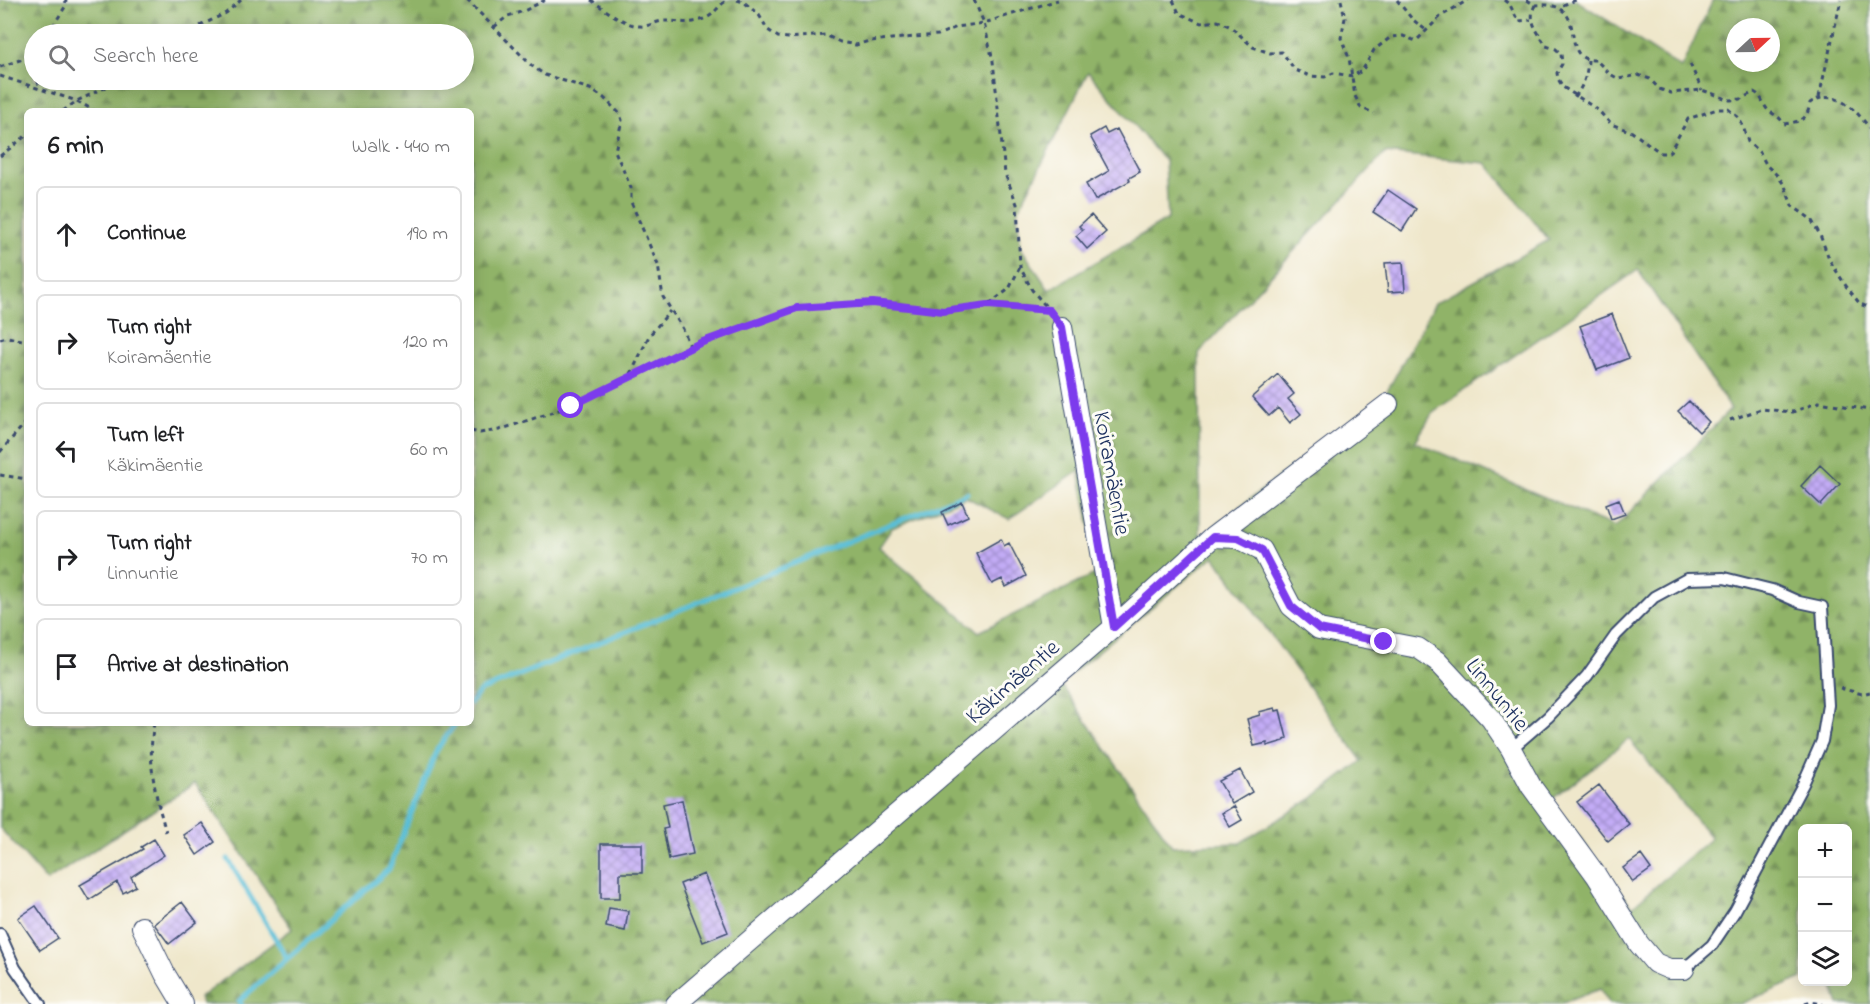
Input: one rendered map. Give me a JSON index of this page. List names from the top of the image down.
{
  "streets": {
    "street": ["Koiramäentie", "Käkimäentie", "Linnuntie"]
  },
  "crossings": [
    ["Koiramäentie", "Käkimäentie"],
    ["Käkimäentie", "Linnuntie"]
  ],
  "north": "right",
  "page": {
    "search": "Search here",
    "heading": ["6 min", "Walk · 440 m"],
    "list": [
      ["Continue", "190 m"],
      ["Turn right", "Koiramäentie", "120 m"],
      ["Turn left", "Käkimäentie", "60 m"],
      ["Turn right", "Linnuntie", "70 m"],
      "Arrive at destination"
    ],
    "map_buttons": ["+", "−"]
  }
}
